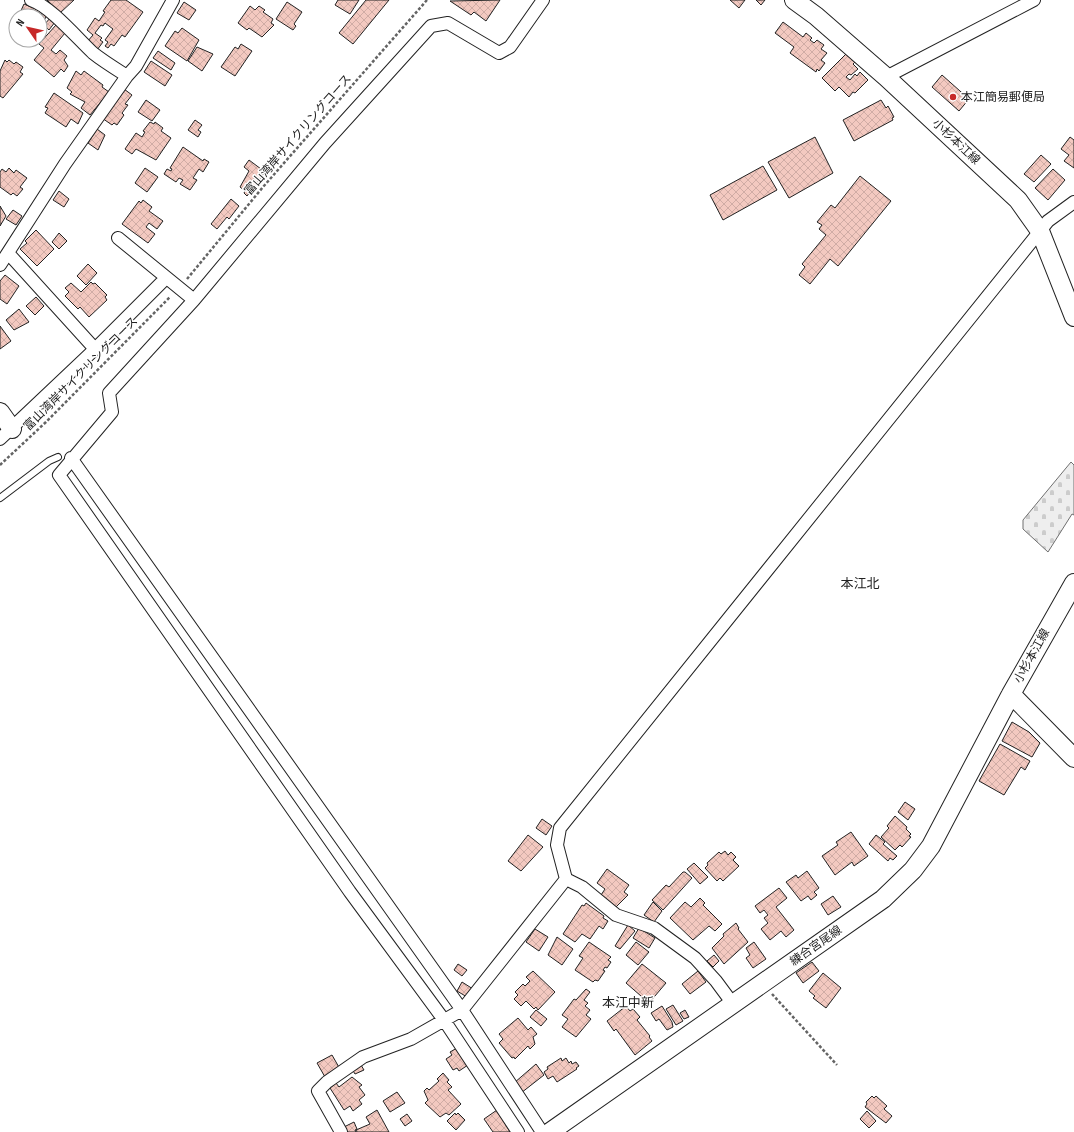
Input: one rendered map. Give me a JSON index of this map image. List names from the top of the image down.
{
  "streets": {
    "main road": ["小杉本江線", "練合宮尾線"],
    "path": ["富山湾岸サイクリングコース"]
  },
  "crossings": [
    ["小杉本江線", "練合宮尾線"]
  ],
  "districts": ["本江北", "本江中新"],
  "places": ["本江簡易郵便局"],
  "north": "top left"
}
